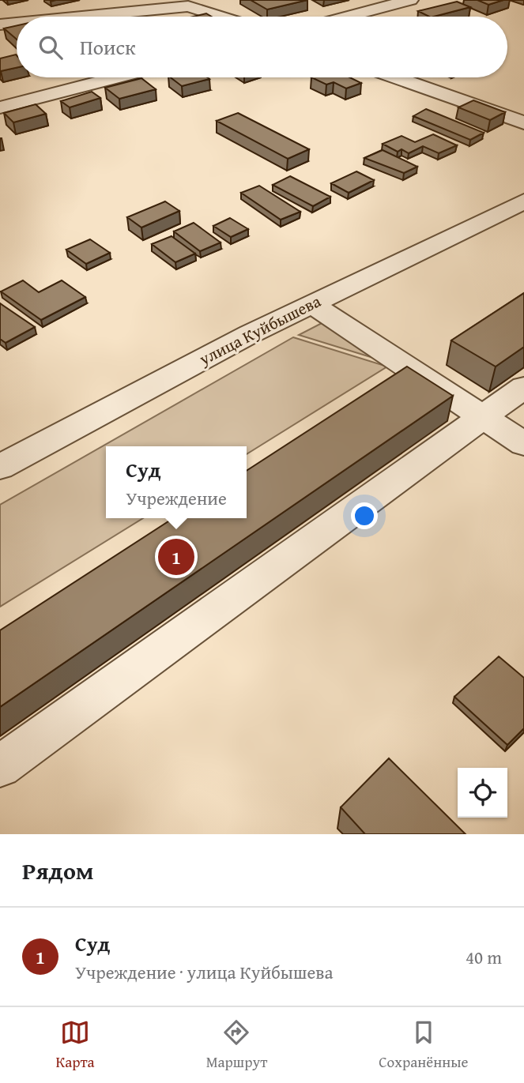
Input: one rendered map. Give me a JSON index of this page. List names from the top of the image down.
{
  "streets": {
    "street": ["улица Куйбышева"]
  },
  "page": {
    "search": "Поиск",
    "popup": ["Суд", "Учреждение"],
    "pins": "1",
    "heading": "Рядом",
    "list": [
      {
        "mark": "1",
        "name": "Суд",
        "note": "Учреждение · улица Куйбышева",
        "value": "40 m"
      }
    ],
    "nav": ["Карта", "Маршрут", "Сохранённые"]
  }
}
